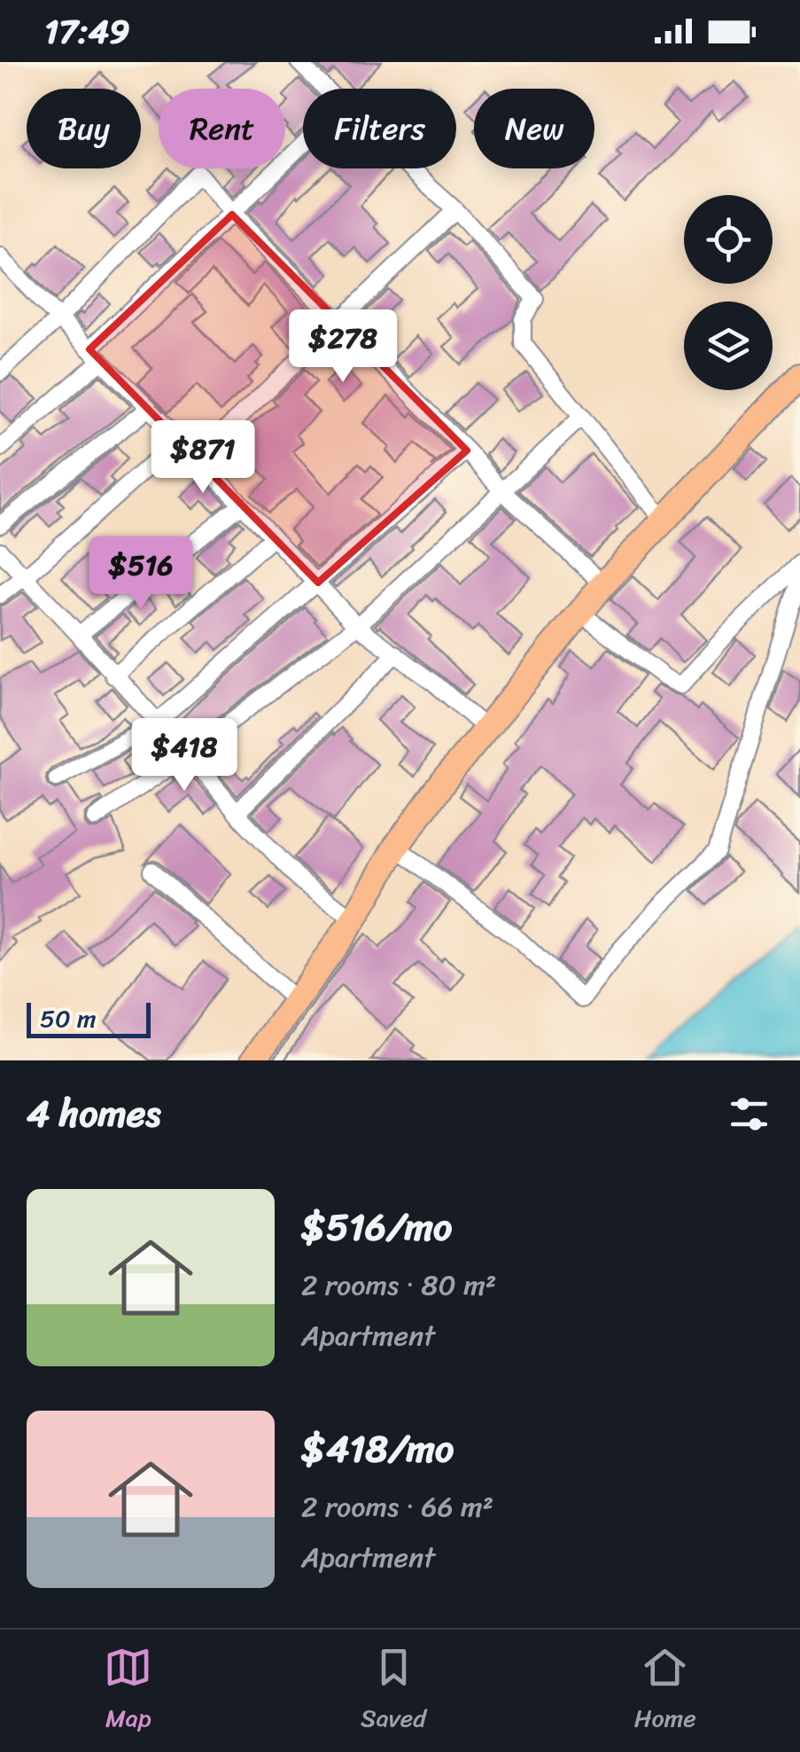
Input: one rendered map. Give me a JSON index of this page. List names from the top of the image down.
{
  "scale_bar": "50 m",
  "page": {
    "status": "17:49",
    "chip": [
      "Buy",
      "Rent",
      "Filters",
      "New"
    ],
    "price": [
      "$278",
      "$871",
      "$516",
      "$418"
    ],
    "scale": "50 m",
    "heading": "4 homes",
    "list": [
      {
        "name": "$516/mo",
        "note": "2 rooms · 80 m² · Apartment"
      },
      {
        "name": "$418/mo",
        "note": "2 rooms · 66 m² · Apartment"
      }
    ],
    "tabs": ["Map", "Saved", "Home"]
  }
}
